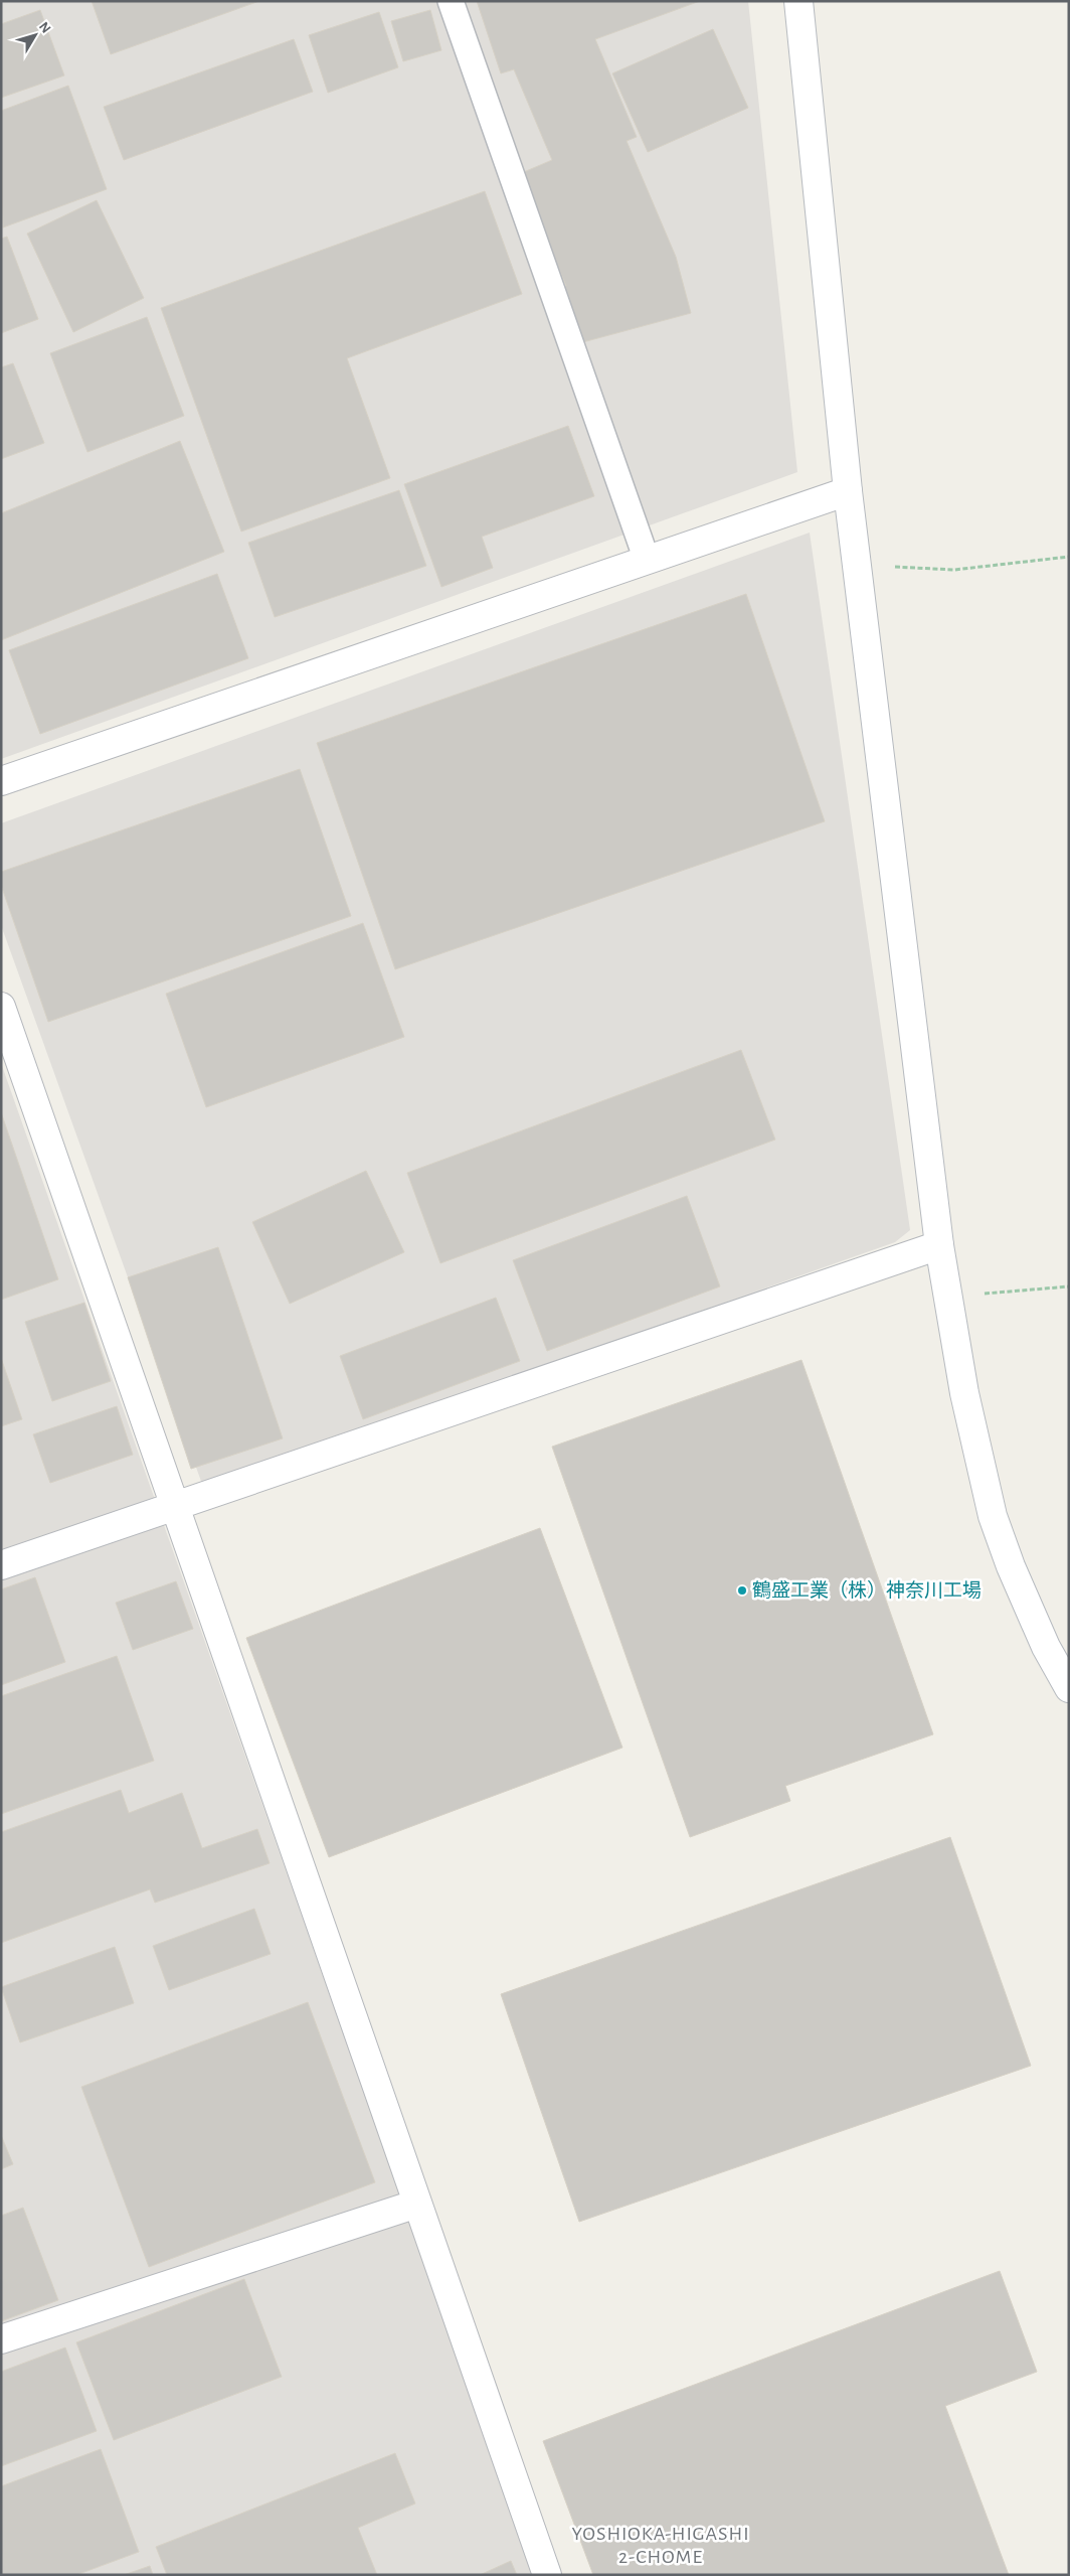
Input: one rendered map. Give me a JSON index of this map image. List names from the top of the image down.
{
  "districts": ["YOSHIOKA-HIGASHI 2-CHOME"],
  "places": ["鶴盛工業（株）神奈川工場"],
  "north": "top right"
}
